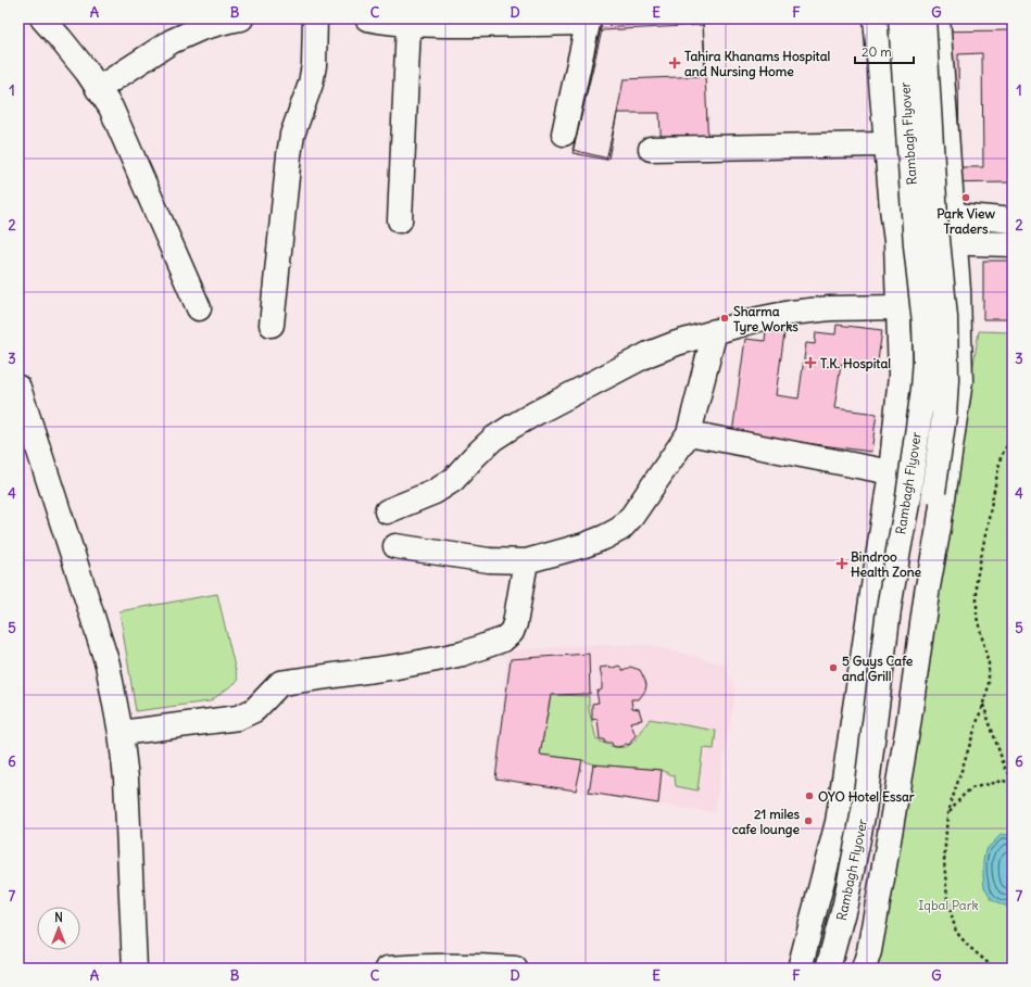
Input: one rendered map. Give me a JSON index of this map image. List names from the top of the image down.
{
  "streets": {
    "street": ["Rambagh Flyover"]
  },
  "parks": ["Iqbal Park"],
  "places": {
    "health": ["Tahira Khanams Hospital and Nursing Home", "T.K. Hospital", "Bindroo Health Zone"],
    "other": [
      "Park View Traders",
      "Sharma Tyre Works",
      "5 Guys Cafe and Grill",
      "OYO Hotel Essar",
      "21 miles cafe lounge"
    ]
  },
  "scale_bar": "20 m",
  "north": "top",
  "grid": {
    "columns": [
      "A",
      "B",
      "C",
      "D",
      "E",
      "F",
      "G"
    ],
    "rows": [
      "1",
      "2",
      "3",
      "4",
      "5",
      "6",
      "7"
    ]
  }
}
